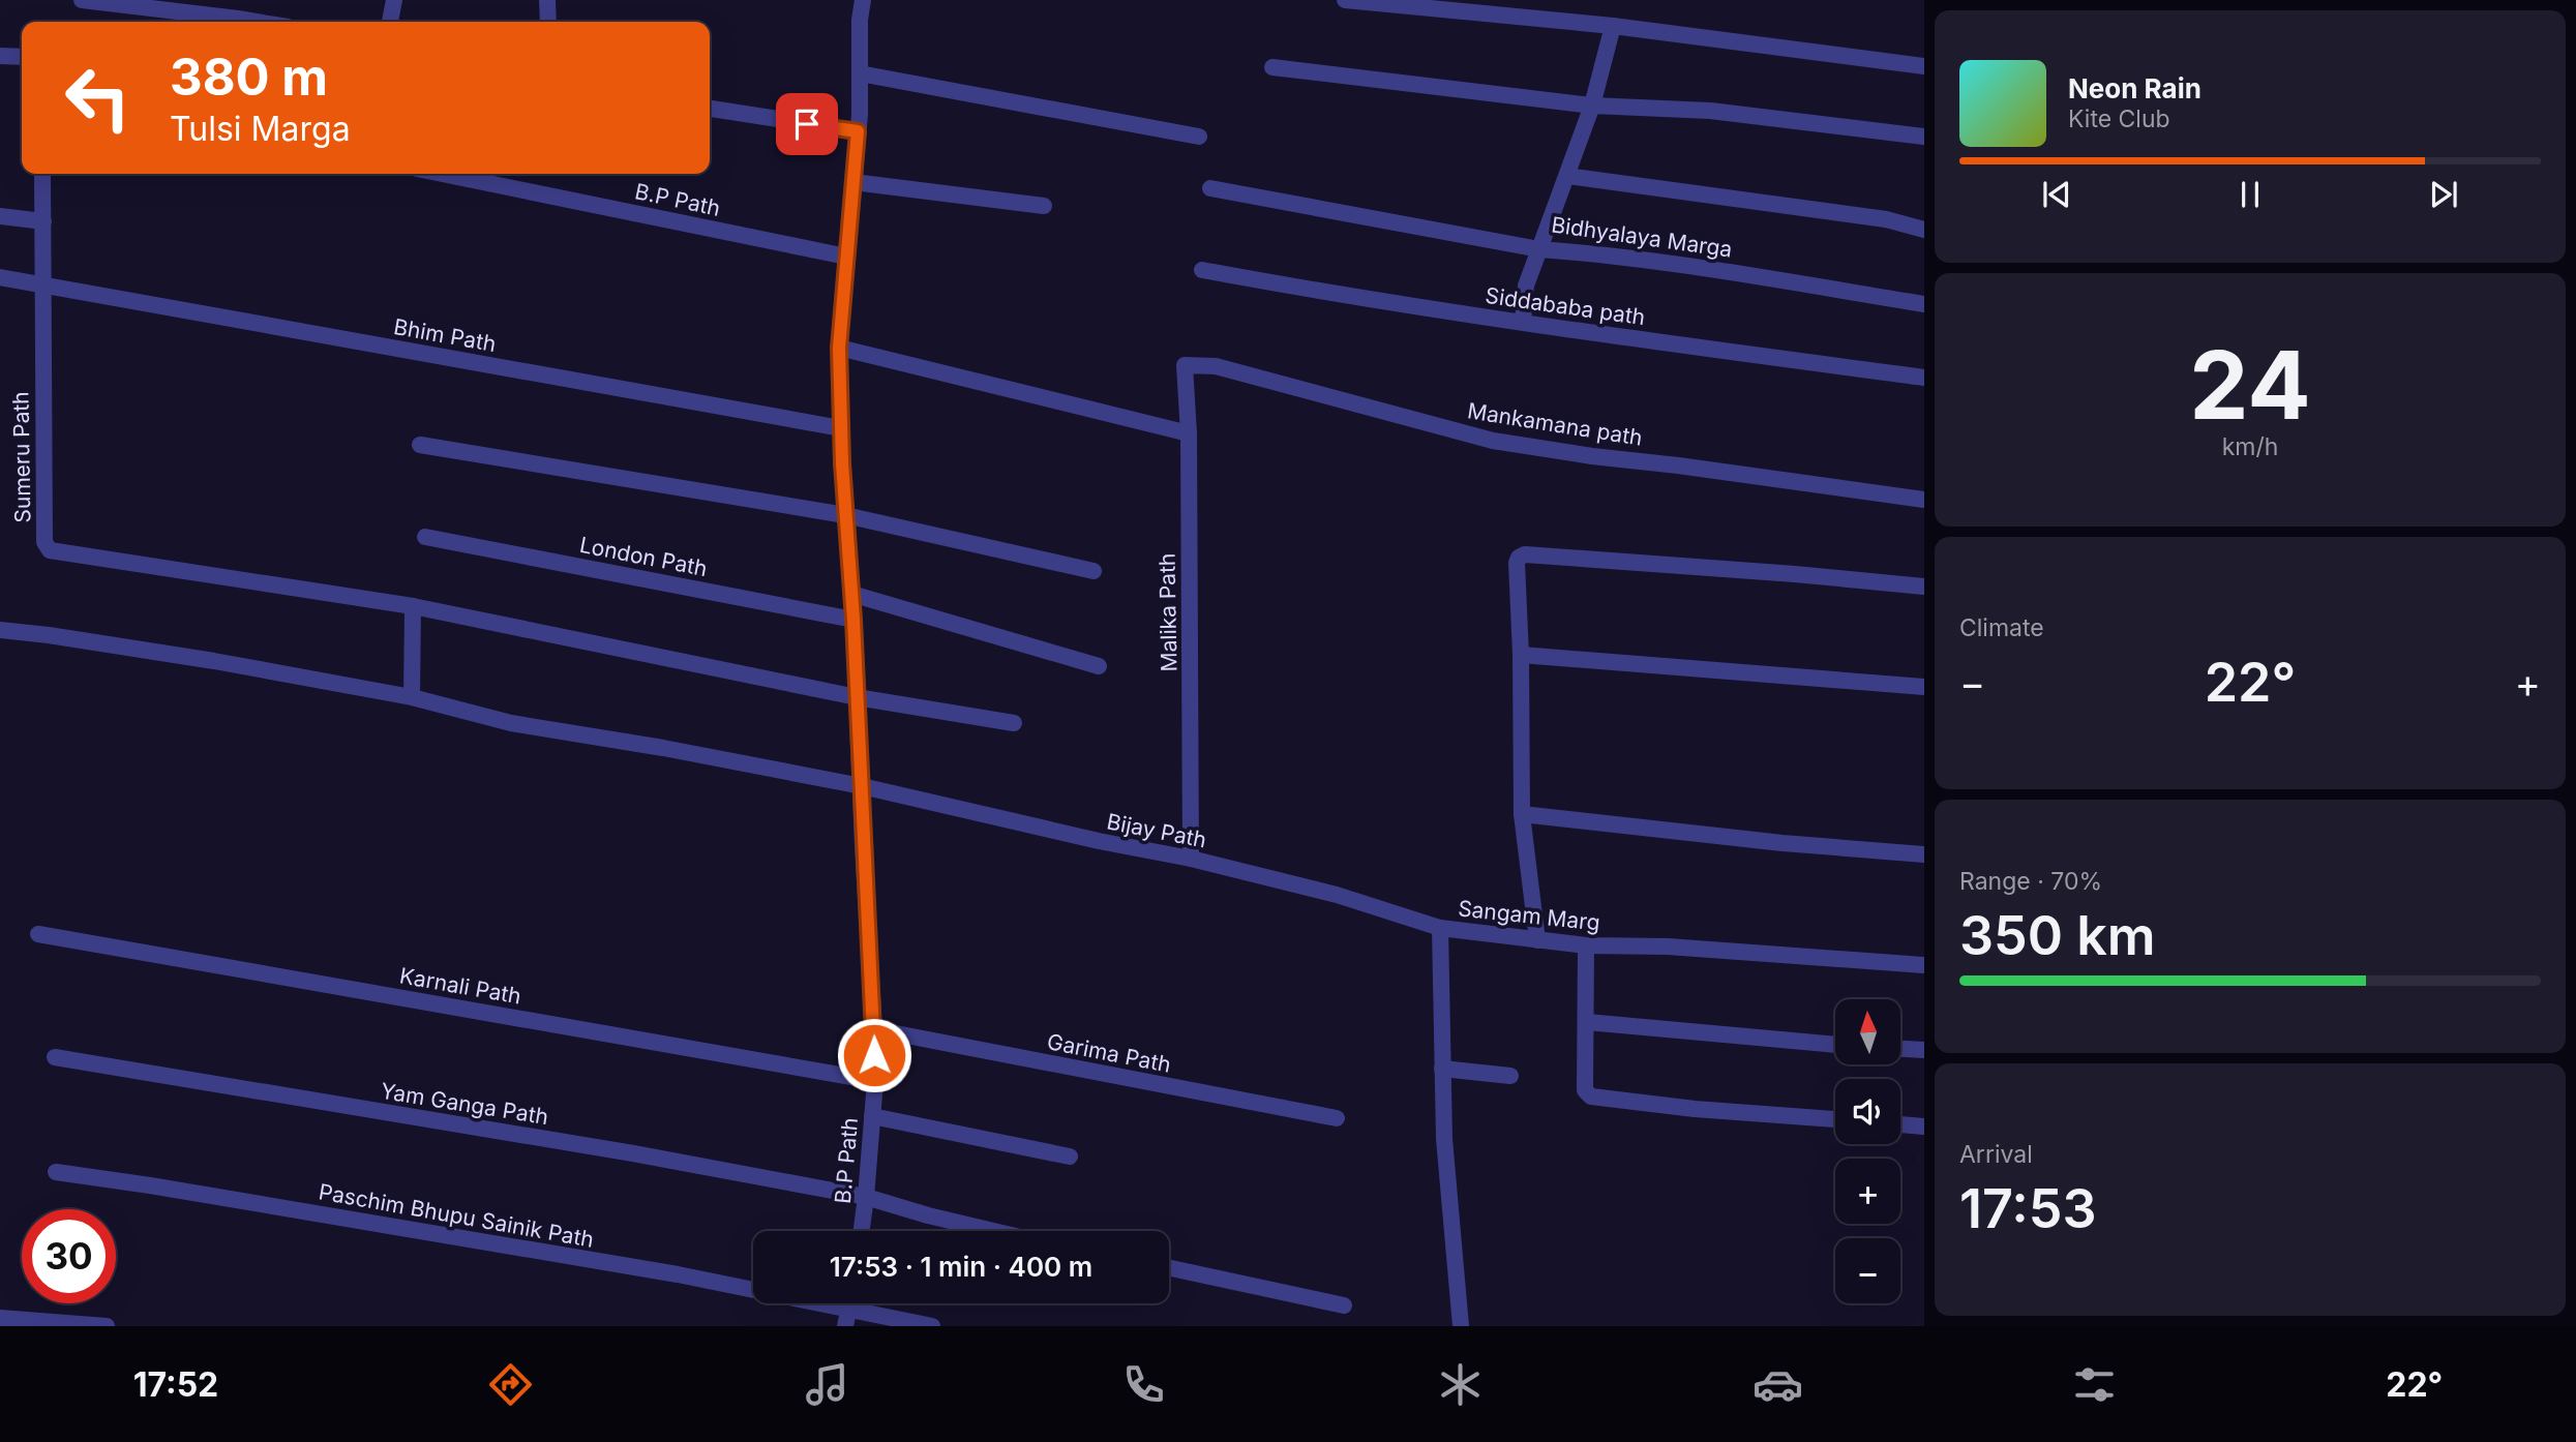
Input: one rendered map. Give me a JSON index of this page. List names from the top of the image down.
{
  "streets": {
    "street": [
      "B.P Path",
      "Bidhyalaya Marga",
      "Siddababa path",
      "Bhim Path",
      "Mankamana path",
      "Sumeru Path",
      "London Path",
      "Malika Path",
      "Bijay Path",
      "Sangam Marg",
      "Karnali Path",
      "Garima Path",
      "Yam Ganga Path",
      "Paschim Bhupu Sainik Path"
    ]
  },
  "crossings": [
    ["B.P Path", "Bhim Path"],
    ["B.P Path", "London Path"],
    ["B.P Path", "Bijay Path"],
    ["B.P Path", "Karnali Path"],
    ["B.P Path", "Garima Path"],
    ["B.P Path", "Yam Ganga Path"],
    ["Bhim Path", "Sumeru Path"],
    ["Mankamana path", "Malika Path"],
    ["Malika Path", "Bijay Path"],
    ["Bijay Path", "Sangam Marg"]
  ],
  "north": "top",
  "page": {
    "turn": ["380 m", "Tulsi Marga"],
    "song": ["Neon Rain", "Kite Club"],
    "tile": [
      ["24", "km/h"],
      "Climate",
      ["Range · 70%", "350 km"],
      ["Arrival", "17:53"]
    ],
    "heat": ["−", "22°", "+"],
    "map_buttons": ["+", "−"],
    "limit": "30",
    "trip": "17:53 · 1 min · 400 m",
    "tabs": ["17:52", "22°"]
  }
}
